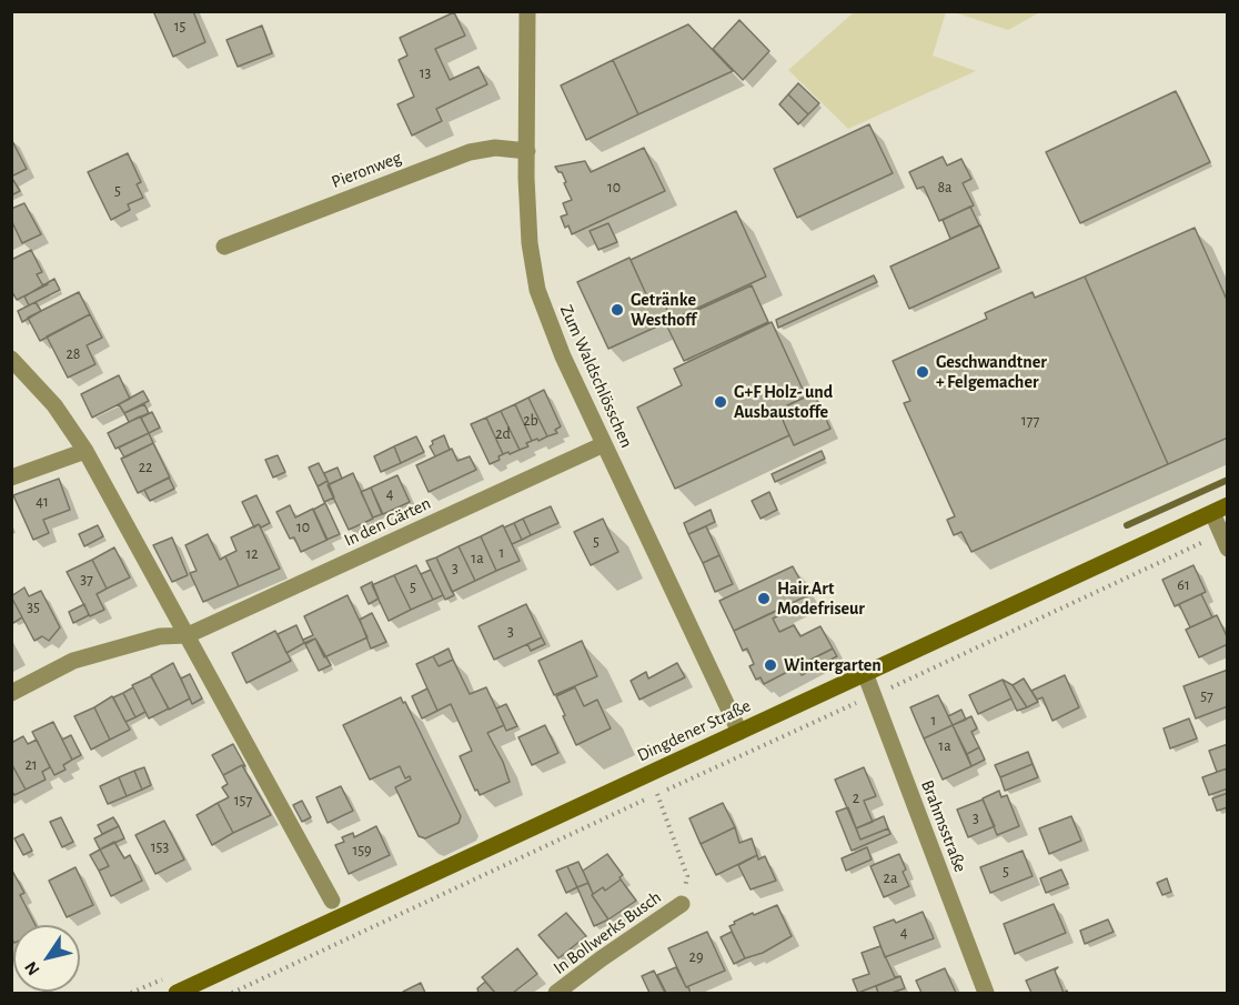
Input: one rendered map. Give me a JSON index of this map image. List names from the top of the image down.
{
  "streets": {
    "main road": ["Dingdener Straße"],
    "street": [
      "Pieronweg",
      "Zum Waldschlösschen",
      "In den Gärten",
      "Brahmsstraße",
      "In Bollwerks Busch"
    ]
  },
  "crossings": [
    ["Pieronweg", "Zum Waldschlösschen"],
    ["Zum Waldschlösschen", "In den Gärten"],
    ["Zum Waldschlösschen", "Dingdener Straße"],
    ["Dingdener Straße", "Brahmsstraße"]
  ],
  "places": [
    "Getränke Westhoff",
    "Geschwandtner + Felgemacher",
    "G+F Holz- und Ausbaustoffe",
    "Hair.Art Modefriseur",
    "Wintergarten"
  ],
  "house_numbers": [
    "15",
    "13",
    "10",
    "8a",
    "5",
    "28",
    "2b",
    "177",
    "2d",
    "22",
    "4",
    "41",
    "10",
    "5",
    "1",
    "12",
    "1a",
    "3",
    "37",
    "61",
    "5",
    "35",
    "3",
    "57",
    "1",
    "1a",
    "21",
    "2",
    "157",
    "3",
    "153",
    "159",
    "5",
    "2a",
    "4",
    "29"
  ],
  "north": "bottom left"
}
